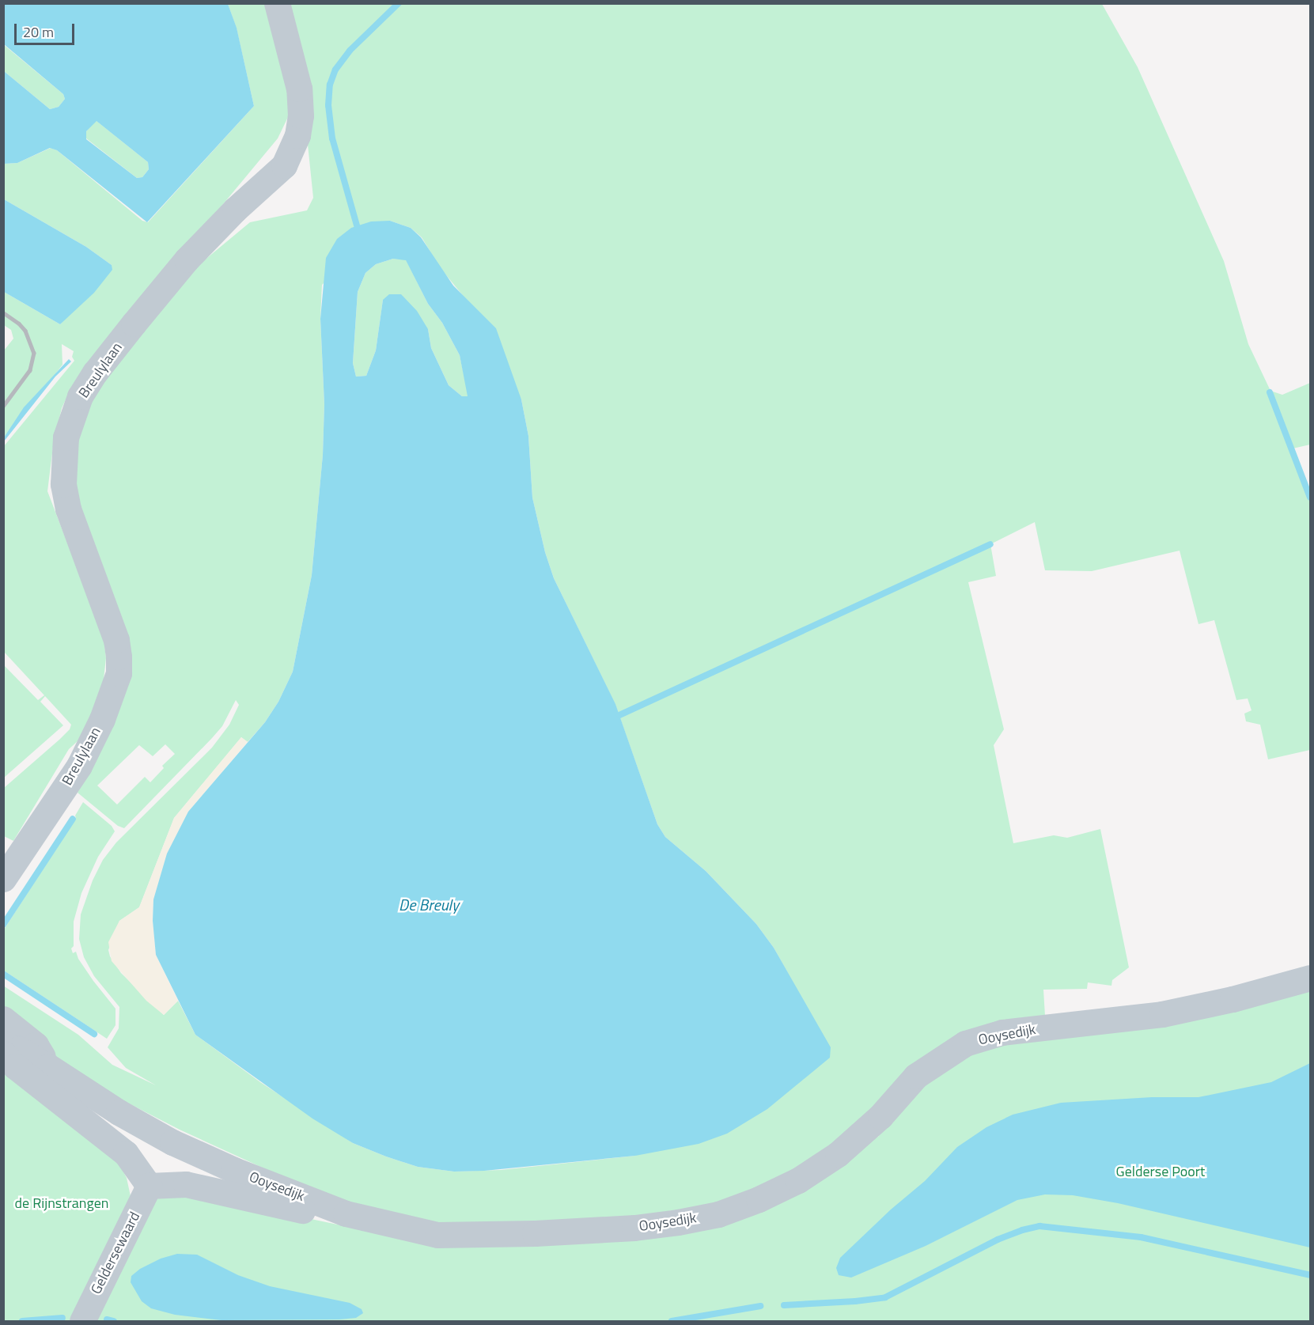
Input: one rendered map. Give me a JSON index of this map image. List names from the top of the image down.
{
  "streets": {
    "street": ["Breulylaan", "Ooysedijk", "Geldersewaard"]
  },
  "water": ["De Breuly"],
  "parks": ["Gelderse Poort", "de Rijnstrangen"],
  "scale_bar": "20 m"
}
